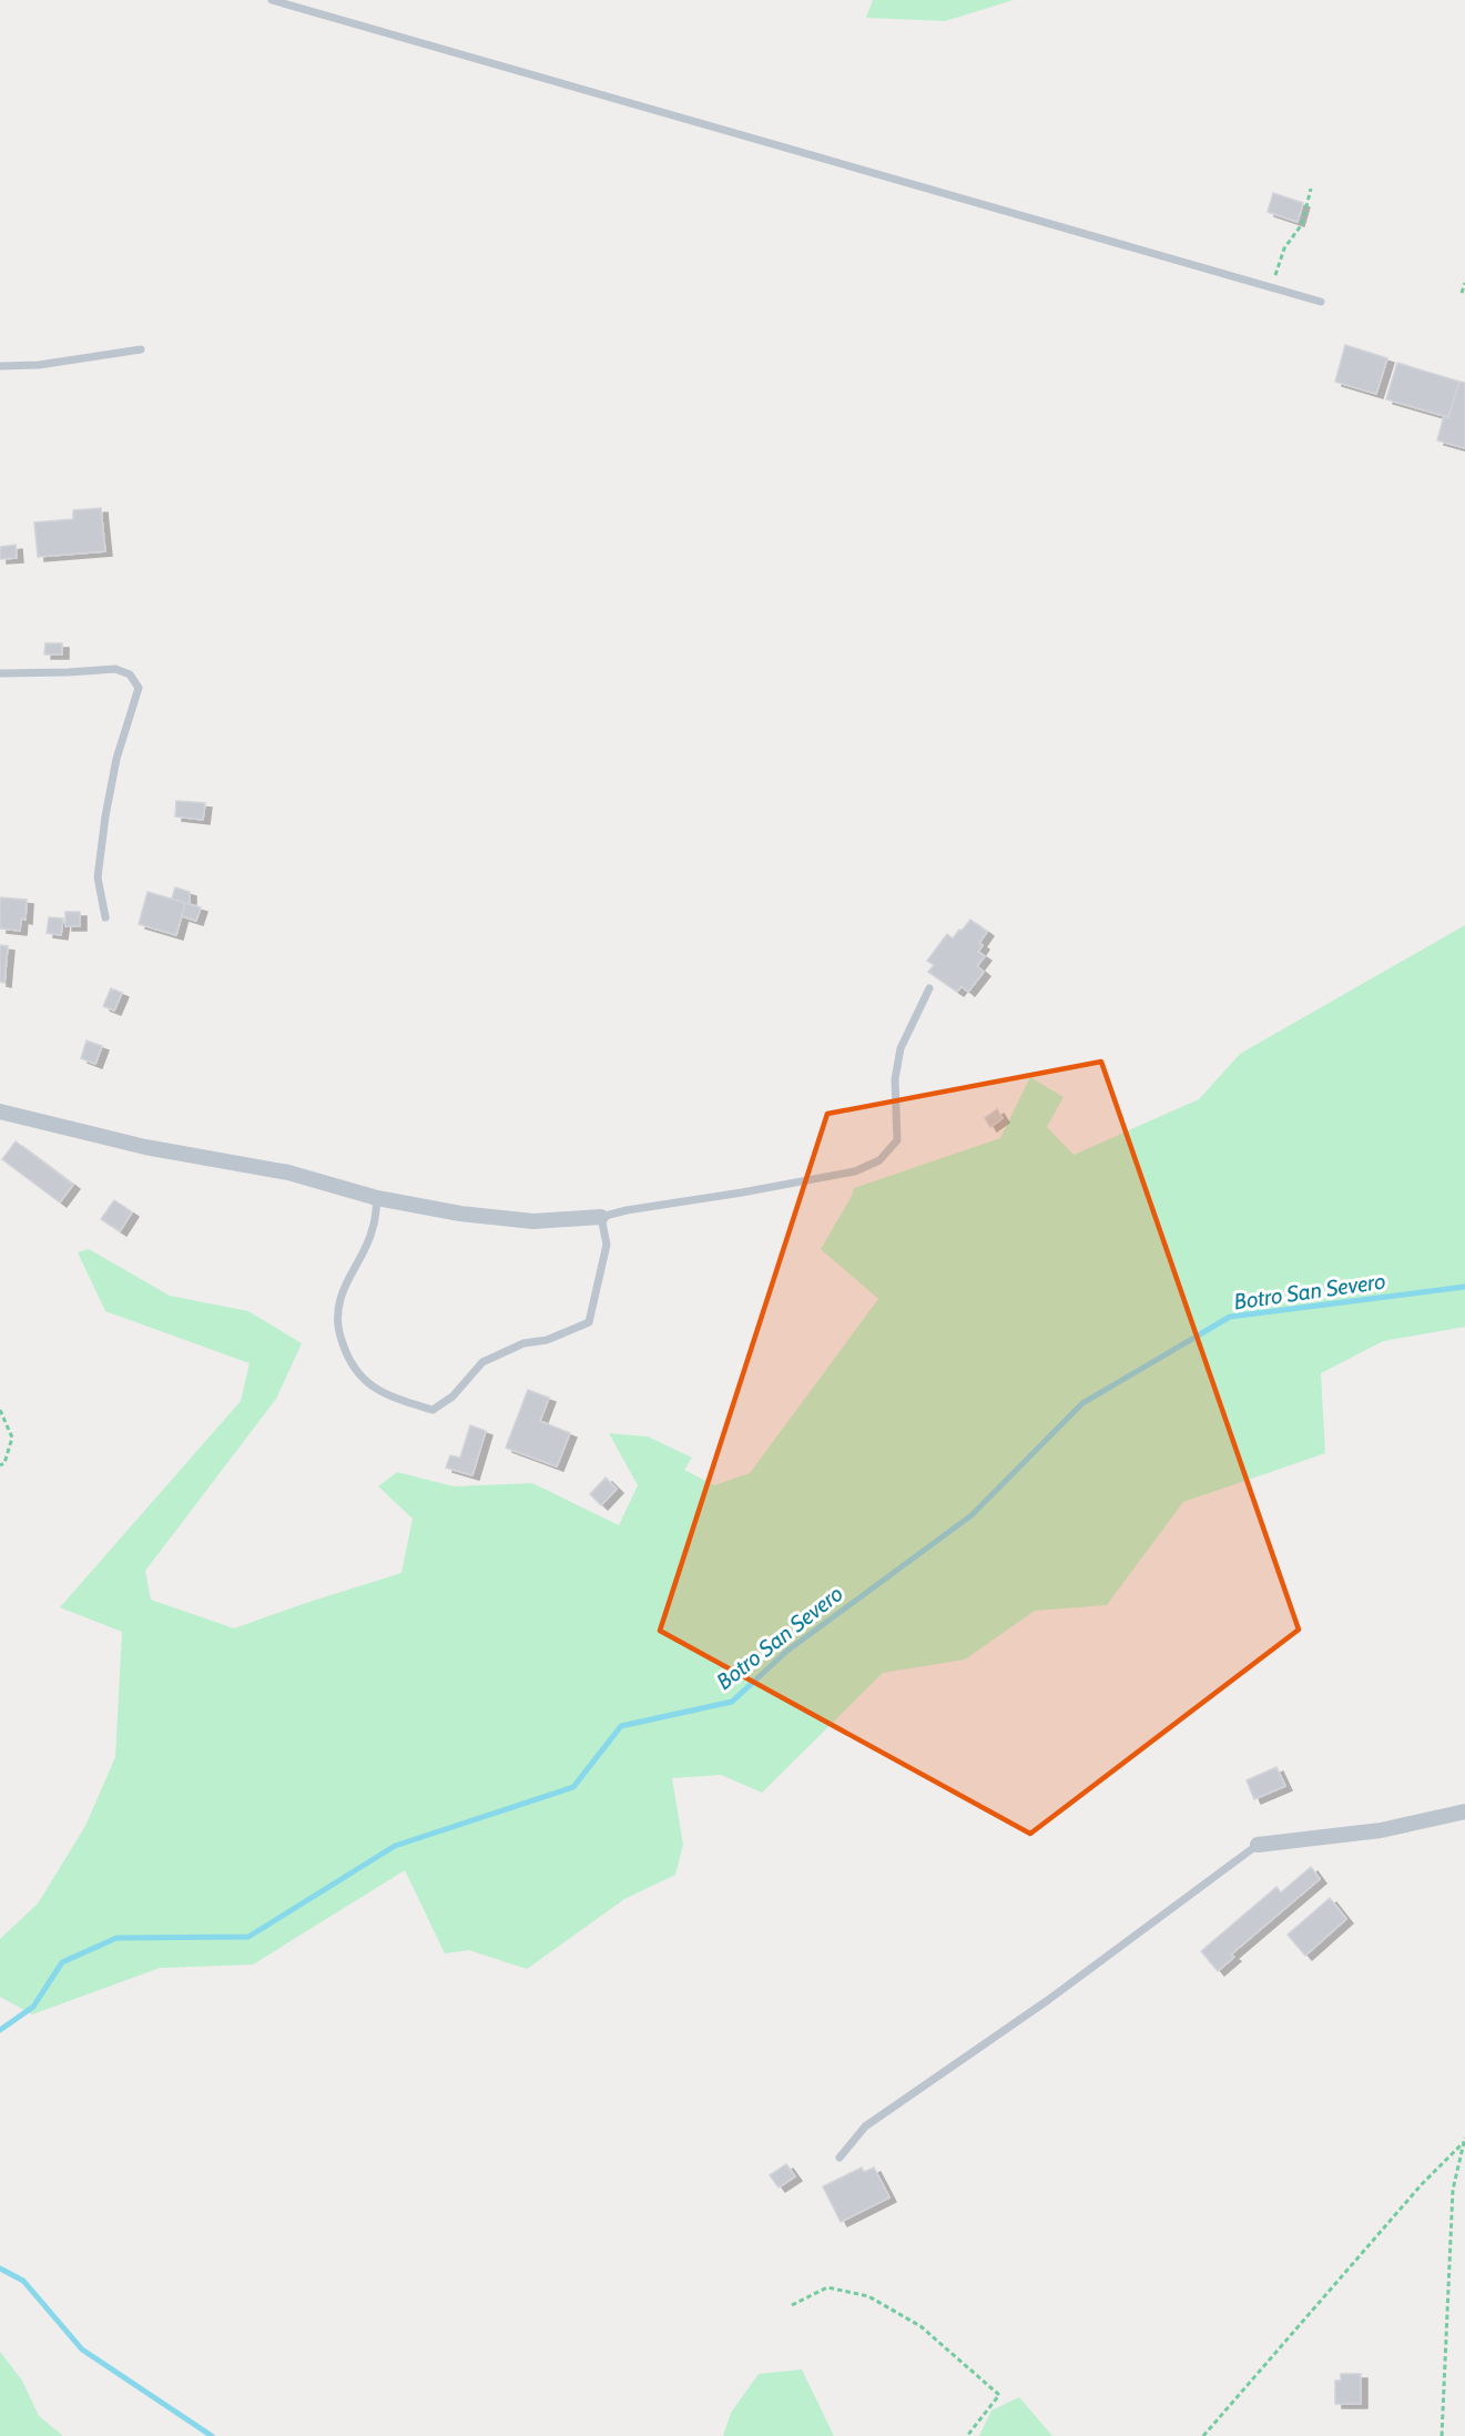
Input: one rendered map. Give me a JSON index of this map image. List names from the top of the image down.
{
  "water": ["Botro San Severo"]
}
